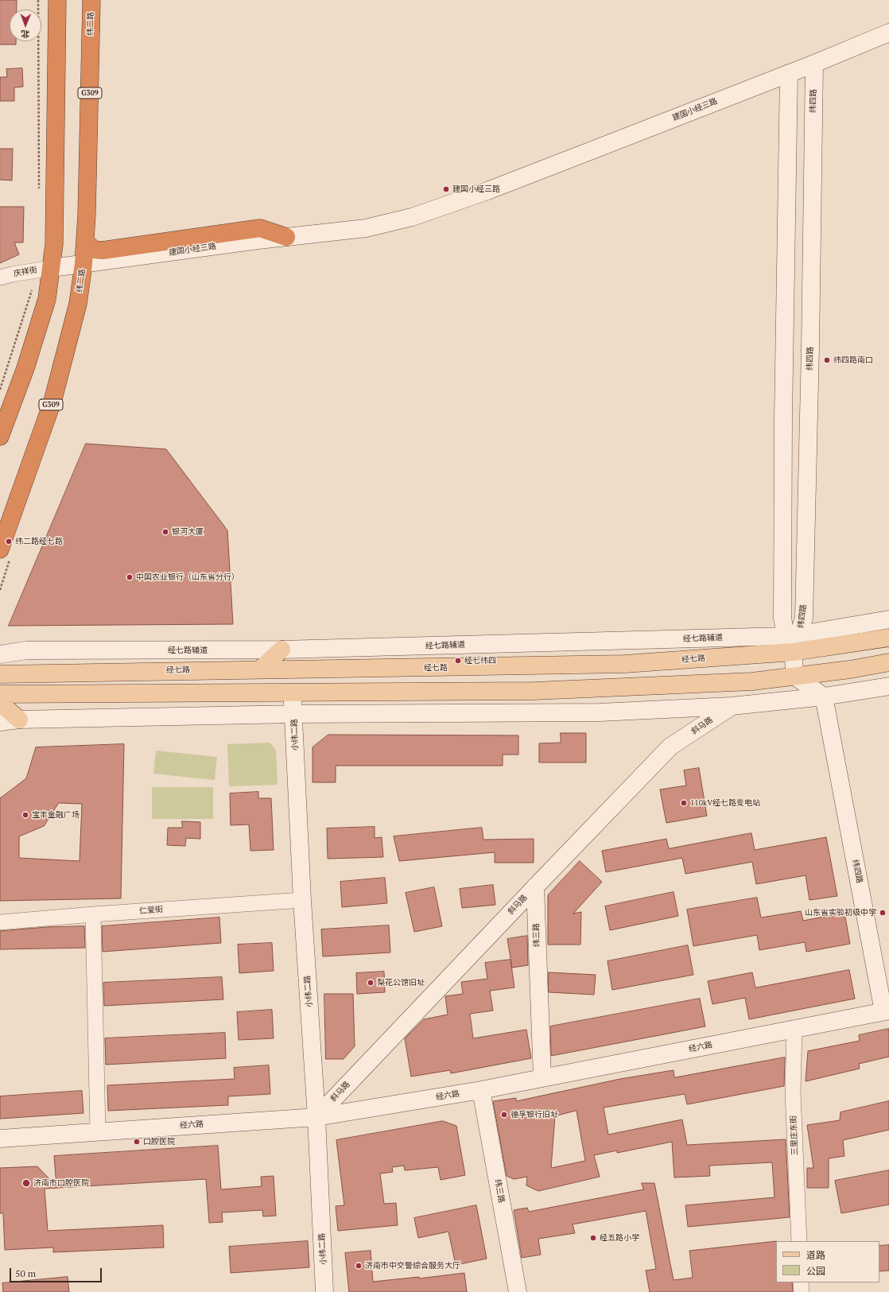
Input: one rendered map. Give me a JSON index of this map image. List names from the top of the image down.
{
  "streets": {
    "highway": ["纬二路", "G309"],
    "main road": ["经七路"],
    "street": [
      "纬四路",
      "建国小经三路",
      "庆祥街",
      "经七路辅道",
      "斜马路",
      "小纬二路",
      "仁爱街",
      "纬三路",
      "经六路",
      "三里庄东街"
    ]
  },
  "crossings": [
    ["纬二路", "建国小经三路"],
    ["纬四路", "建国小经三路"],
    ["纬四路", "经七路辅道"],
    ["纬四路", "经六路"],
    ["建国小经三路", "庆祥街"],
    ["斜马路", "小纬二路"],
    ["斜马路", "纬三路"],
    ["斜马路", "经六路"],
    ["小纬二路", "仁爱街"],
    ["小纬二路", "经六路"],
    ["纬三路", "经六路"],
    ["经六路", "三里庄东街"]
  ],
  "places": [
    "建国小经三路",
    "纬四路南口",
    "银河大厦",
    "纬二路经七路",
    "中国农业银行（山东省分行）",
    "经七纬四",
    "110kV经七路变电站",
    "宝丰金融广场",
    "山东省实验初级中学",
    "梨花公馆旧址",
    "德孚银行旧址",
    "口腔医院",
    "济南市口腔医院",
    "经五路小学",
    "济南市中交警综合服务大厅"
  ],
  "legend": ["道路", "公园"],
  "scale_bar": "50 m",
  "north": "bottom"
}
